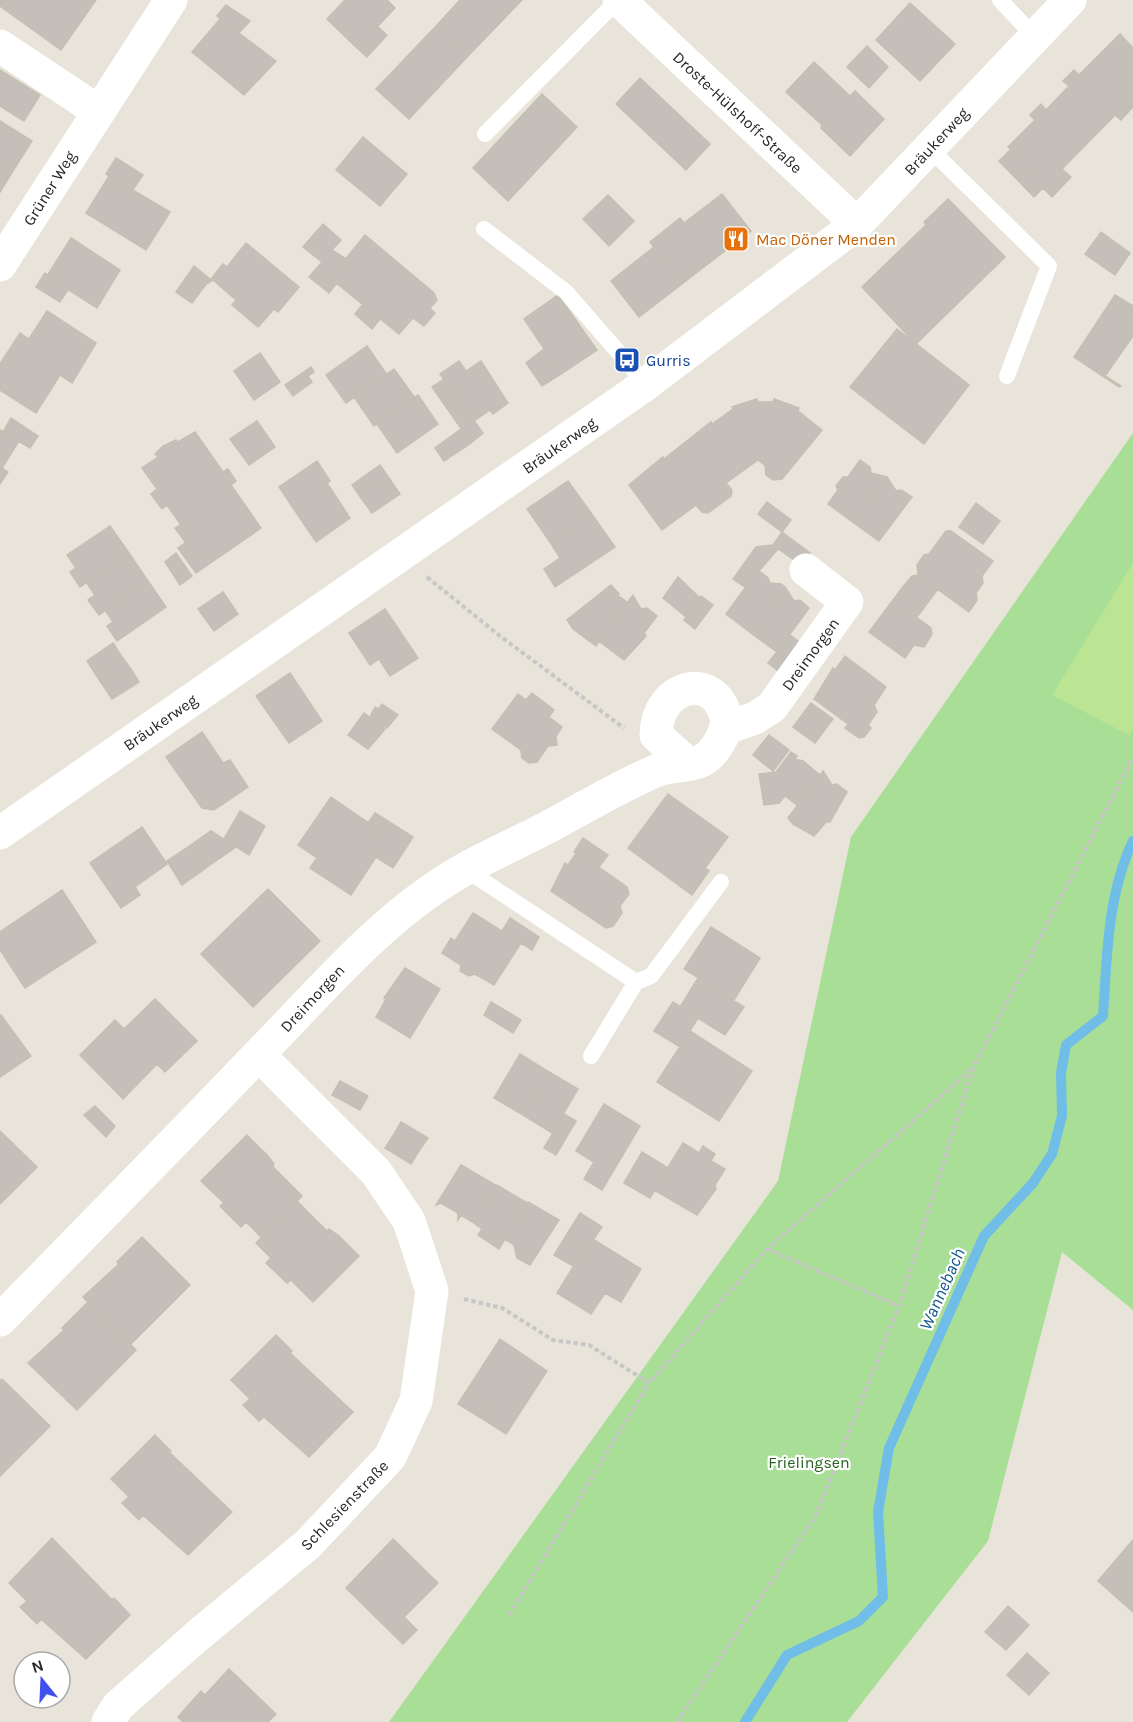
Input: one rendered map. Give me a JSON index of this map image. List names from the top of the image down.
{
  "streets": {
    "street": [
      "Droste-Hülshoff-Straße",
      "Bräukerweg",
      "Grüner Weg",
      "Dreimorgen",
      "Schlesienstraße"
    ]
  },
  "crossings": [
    ["Droste-Hülshoff-Straße", "Bräukerweg"],
    ["Dreimorgen", "Schlesienstraße"]
  ],
  "water": ["Wannebach"],
  "parks": ["Frielingsen"],
  "places": {
    "restaurant": ["Mac Döner Menden"],
    "bus stop": ["Gurris"]
  },
  "north": "top"
}
